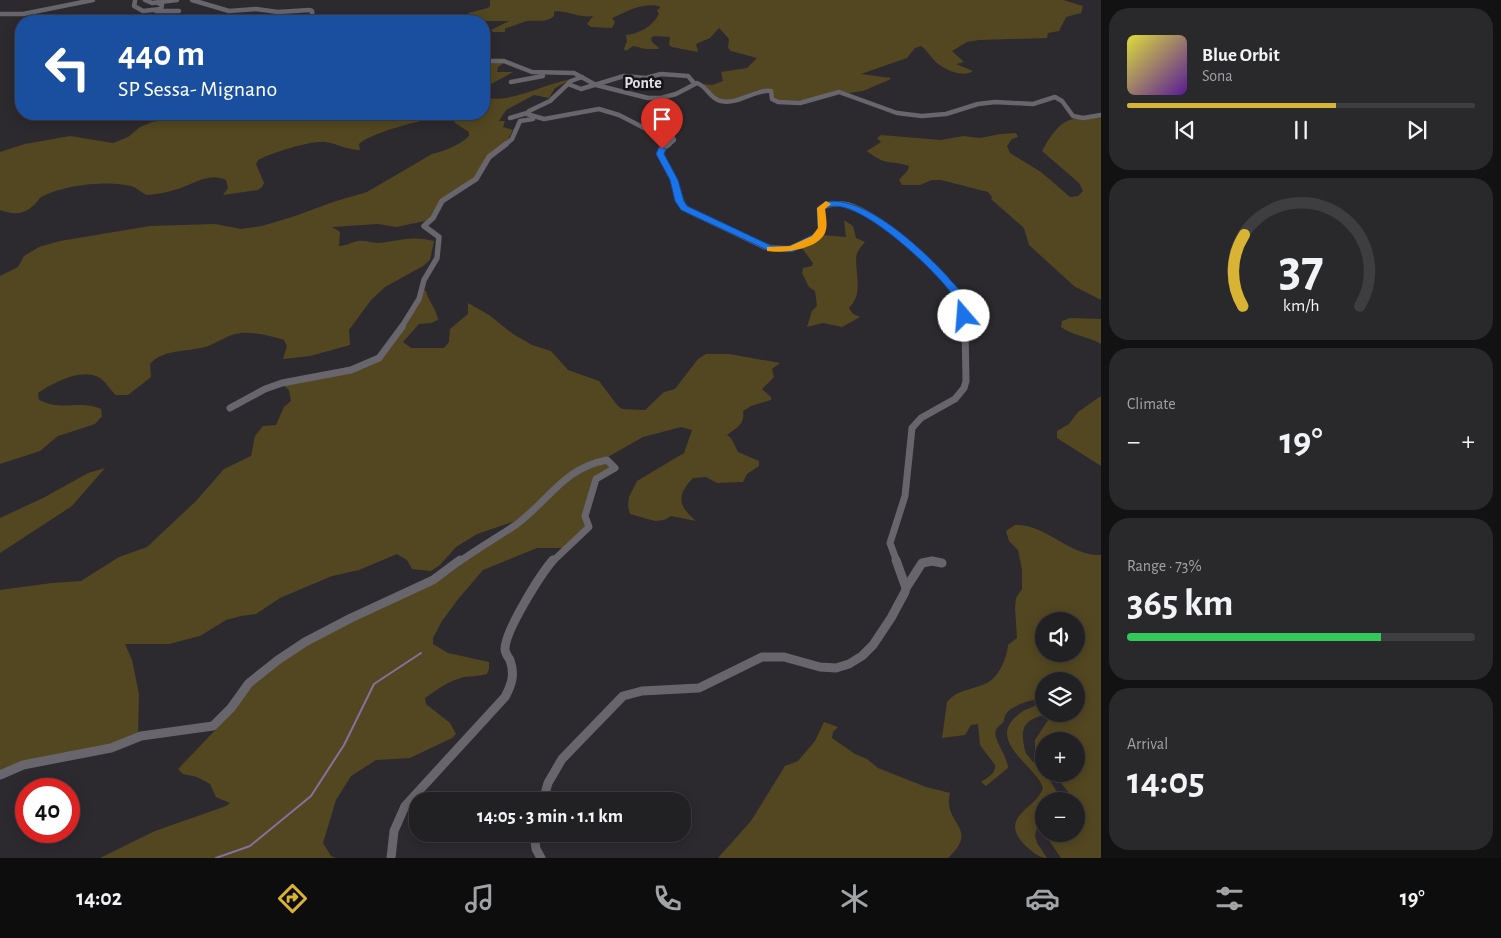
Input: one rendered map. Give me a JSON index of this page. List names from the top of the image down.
{
  "districts": ["Ponte"],
  "page": {
    "turn": ["440 m", "SP Sessa- Mignano"],
    "song": ["Blue Orbit", "Sona"],
    "tile": [
      "Climate",
      ["Range · 73%", "365 km"],
      ["Arrival", "14:05"]
    ],
    "heat": ["−", "19°", "+"],
    "map_buttons": ["+", "−"],
    "limit": "40",
    "trip": "14:05 · 3 min · 1.1 km",
    "tabs": ["14:02", "19°"],
    "gauge": ["37", "km/h"]
  }
}
